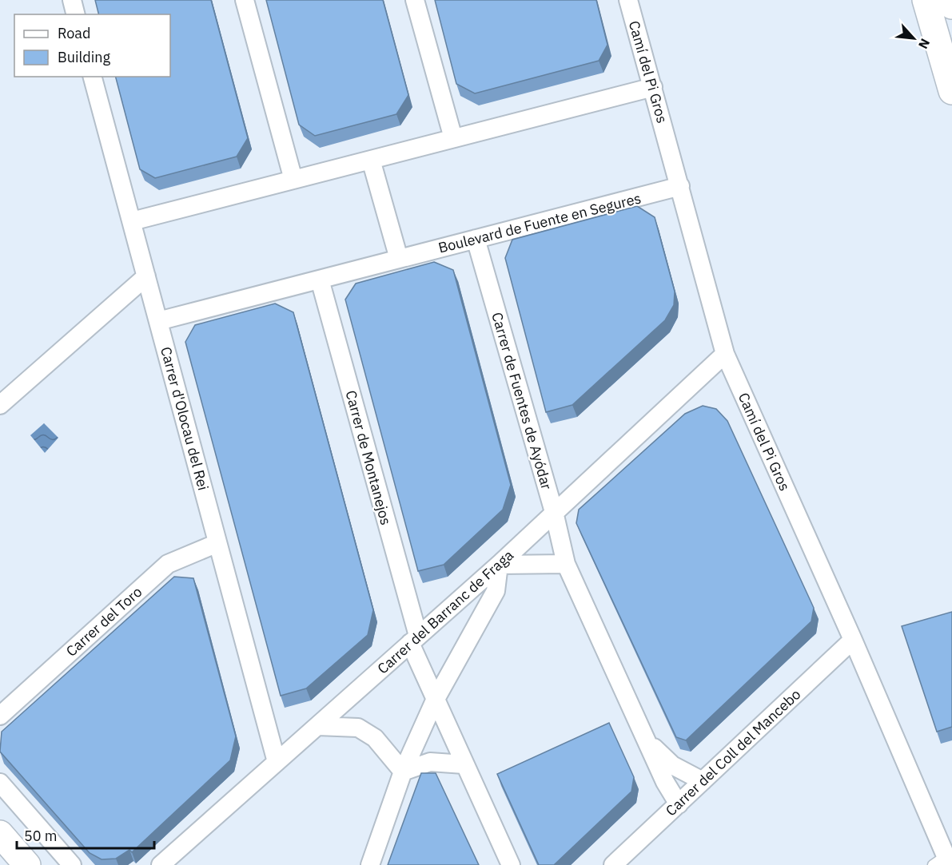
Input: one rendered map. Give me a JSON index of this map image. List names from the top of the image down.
{
  "streets": {
    "street": [
      "Camí del Pi Gros",
      "Boulevard de Fuente en Segures",
      "Carrer de Fuentes de Ayódar",
      "Carrer d'Olocau del Rei",
      "Carrer de Montanejos",
      "Carrer del Barranc de Fraga",
      "Carrer del Toro",
      "Carrer del Coll del Mancebo"
    ]
  },
  "crossings": [
    ["Camí del Pi Gros", "Boulevard de Fuente en Segures"],
    ["Camí del Pi Gros", "Carrer del Barranc de Fraga"],
    ["Camí del Pi Gros", "Carrer del Coll del Mancebo"],
    ["Boulevard de Fuente en Segures", "Carrer de Fuentes de Ayódar"],
    ["Boulevard de Fuente en Segures", "Carrer d'Olocau del Rei"],
    ["Boulevard de Fuente en Segures", "Carrer de Montanejos"],
    ["Carrer de Fuentes de Ayódar", "Carrer del Barranc de Fraga"],
    ["Carrer de Fuentes de Ayódar", "Carrer del Coll del Mancebo"],
    ["Carrer d'Olocau del Rei", "Carrer del Barranc de Fraga"],
    ["Carrer d'Olocau del Rei", "Carrer del Toro"],
    ["Carrer de Montanejos", "Carrer del Barranc de Fraga"]
  ],
  "legend": ["Road", "Building"],
  "scale_bar": "50 m",
  "north": "bottom right"
}
